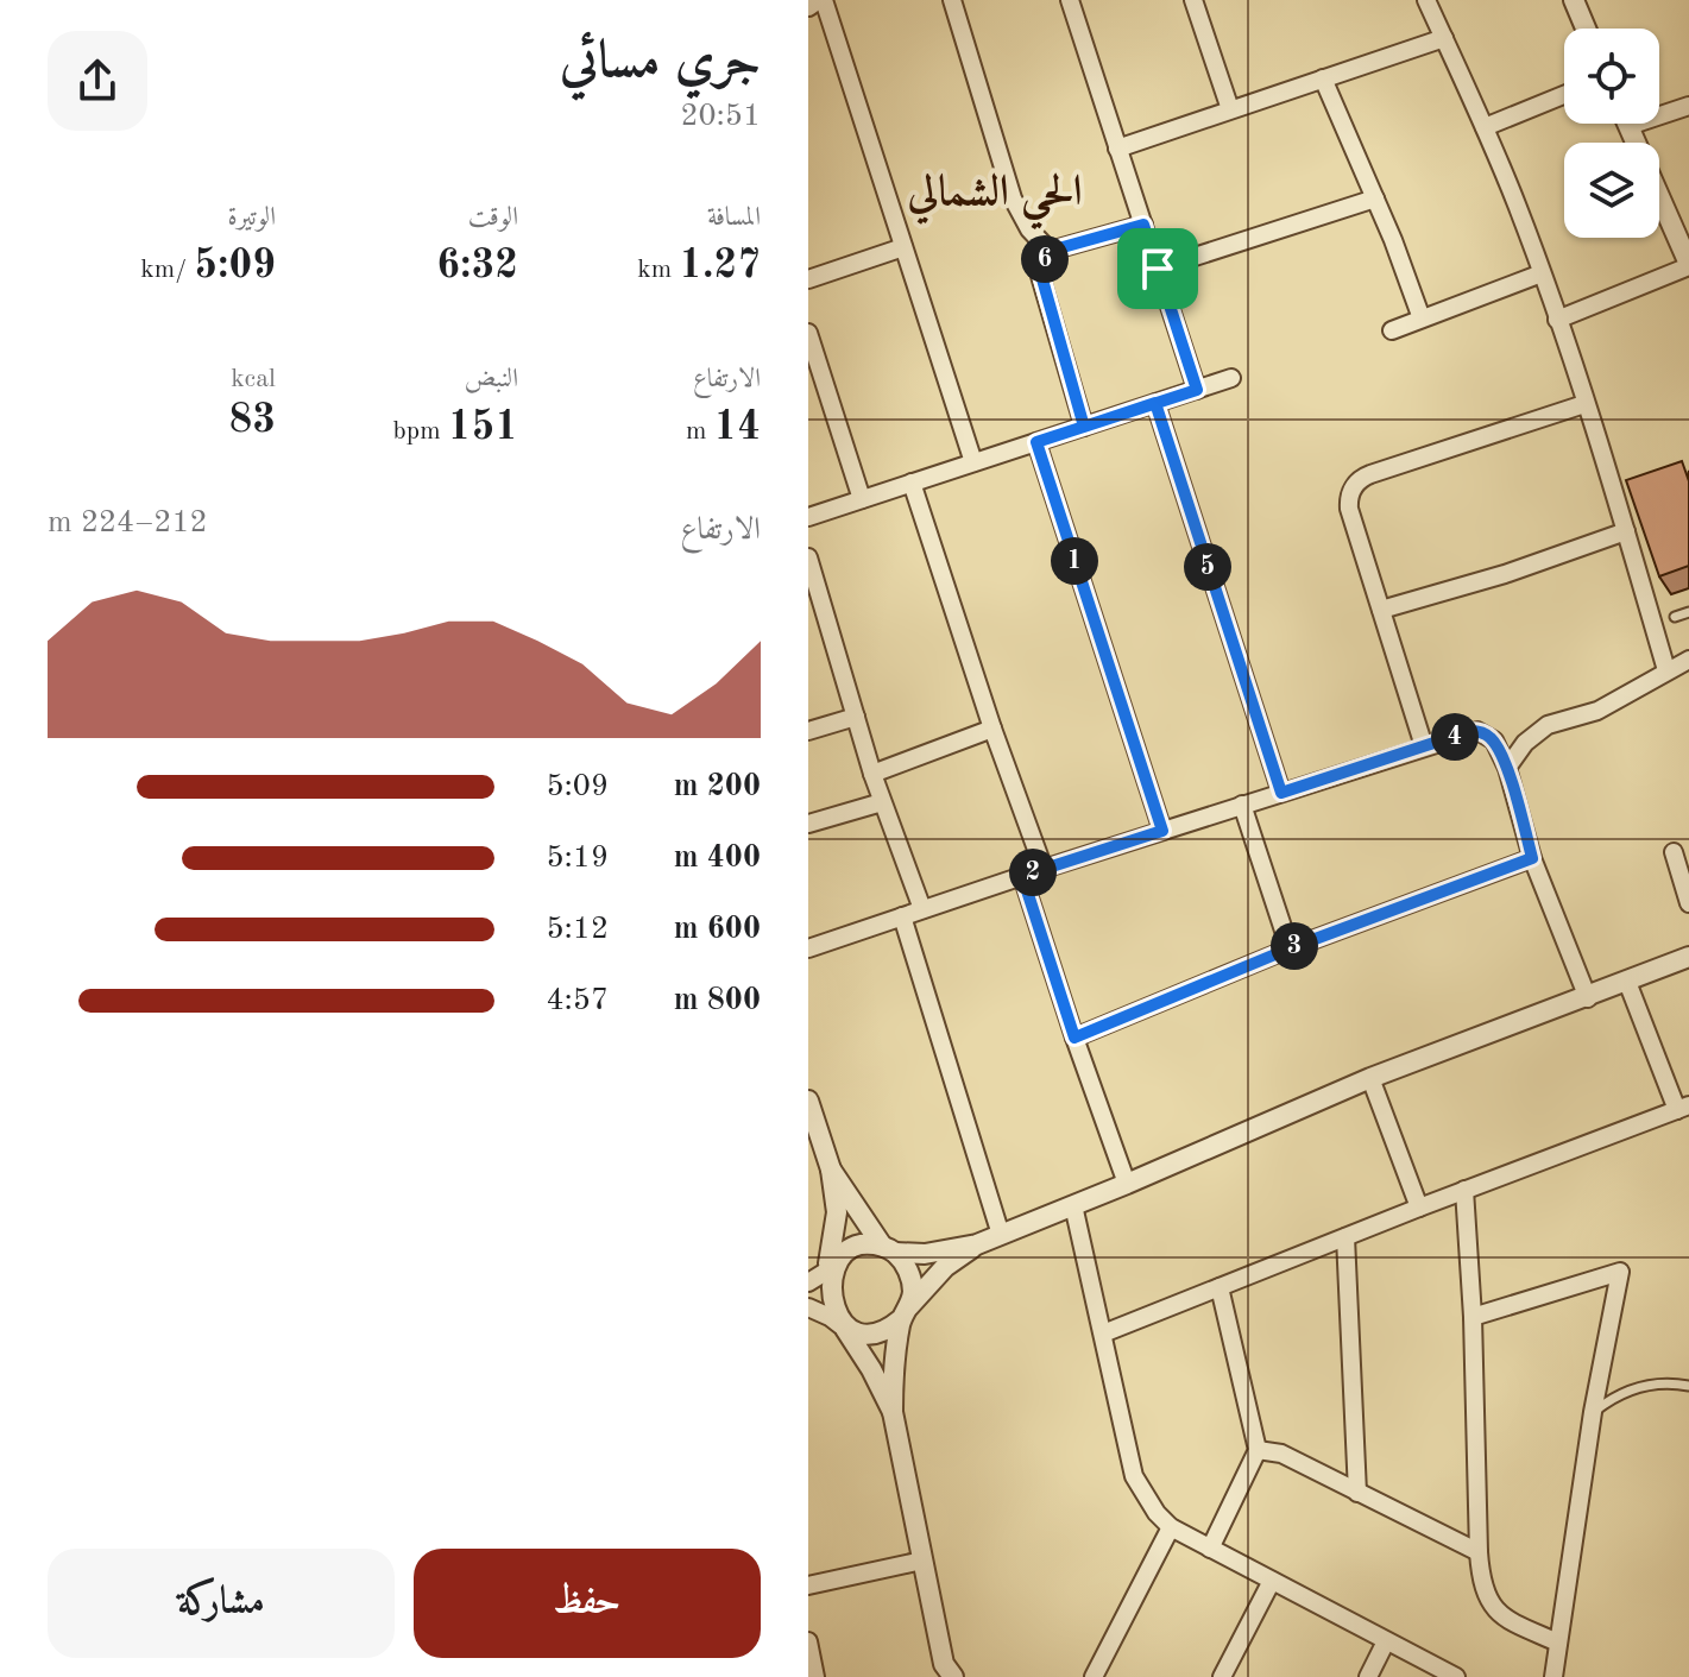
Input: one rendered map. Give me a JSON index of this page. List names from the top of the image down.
{
  "districts": ["الحي الشمالي"],
  "page": {
    "heading": ["جري مسائي", "20:51"],
    "stats": [
      ["المسافة", "1.27 km"],
      ["الوقت", "6:32"],
      ["الوتيرة", "5:09 /km"],
      ["الارتفاع", "14 m"],
      ["النبض", "151 bpm"],
      ["kcal", "83"]
    ],
    "pins": [
      "6",
      "1",
      "5",
      "4",
      "2",
      "3"
    ],
    "chart": ["الارتفاع", "212–224 m"],
    "list": [
      {
        "name": "200 m",
        "note": "5:09"
      },
      {
        "name": "400 m",
        "note": "5:19"
      },
      {
        "name": "600 m",
        "note": "5:12"
      },
      {
        "name": "800 m",
        "note": "4:57"
      }
    ],
    "buttons": ["حفظ", "مشاركة"]
  }
}
